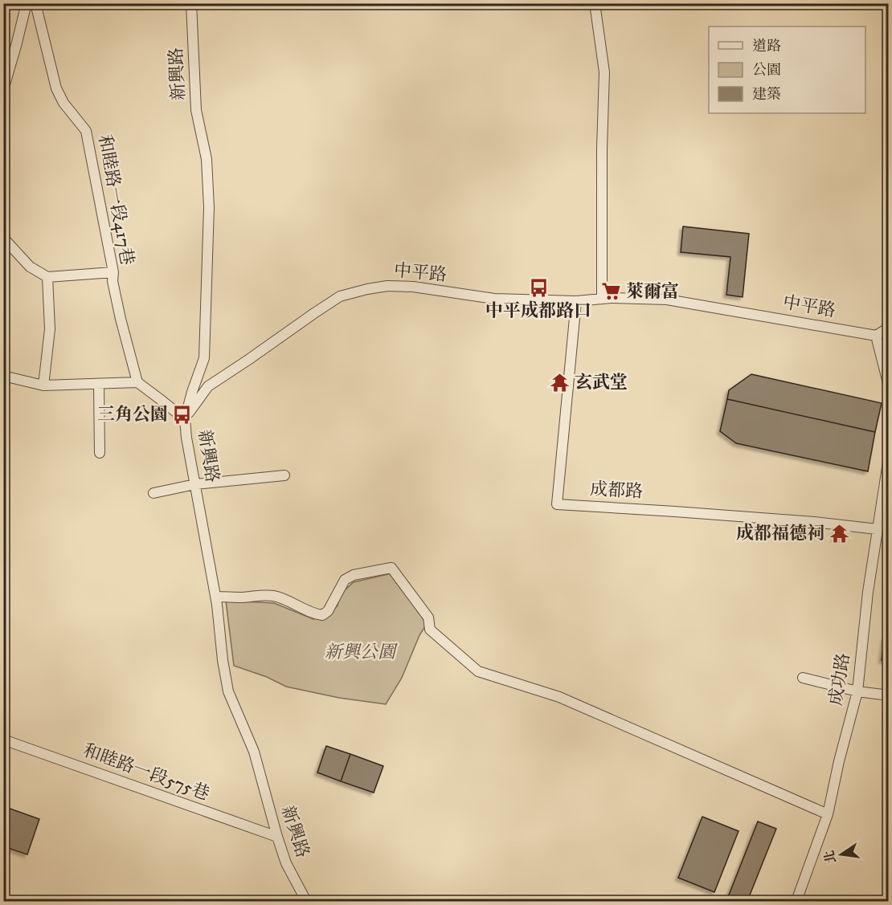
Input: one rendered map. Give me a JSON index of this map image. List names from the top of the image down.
{
  "streets": {
    "street": [
      "新興路",
      "和睦路一段417巷",
      "中平路",
      "成都路",
      "成功路",
      "和睦路一段575巷"
    ]
  },
  "crossings": [
    ["新興路", "中平路"],
    ["新興路", "和睦路一段575巷"],
    ["中平路", "成都路"],
    ["成都路", "成功路"]
  ],
  "parks": ["新興公園"],
  "places": {
    "bus stop": ["中平成都路口", "三角公園"],
    "supermarket": ["萊爾富"],
    "temple": ["玄武堂", "成都福德祠"]
  },
  "legend": ["道路", "公園", "建築"],
  "north": "left"
}
